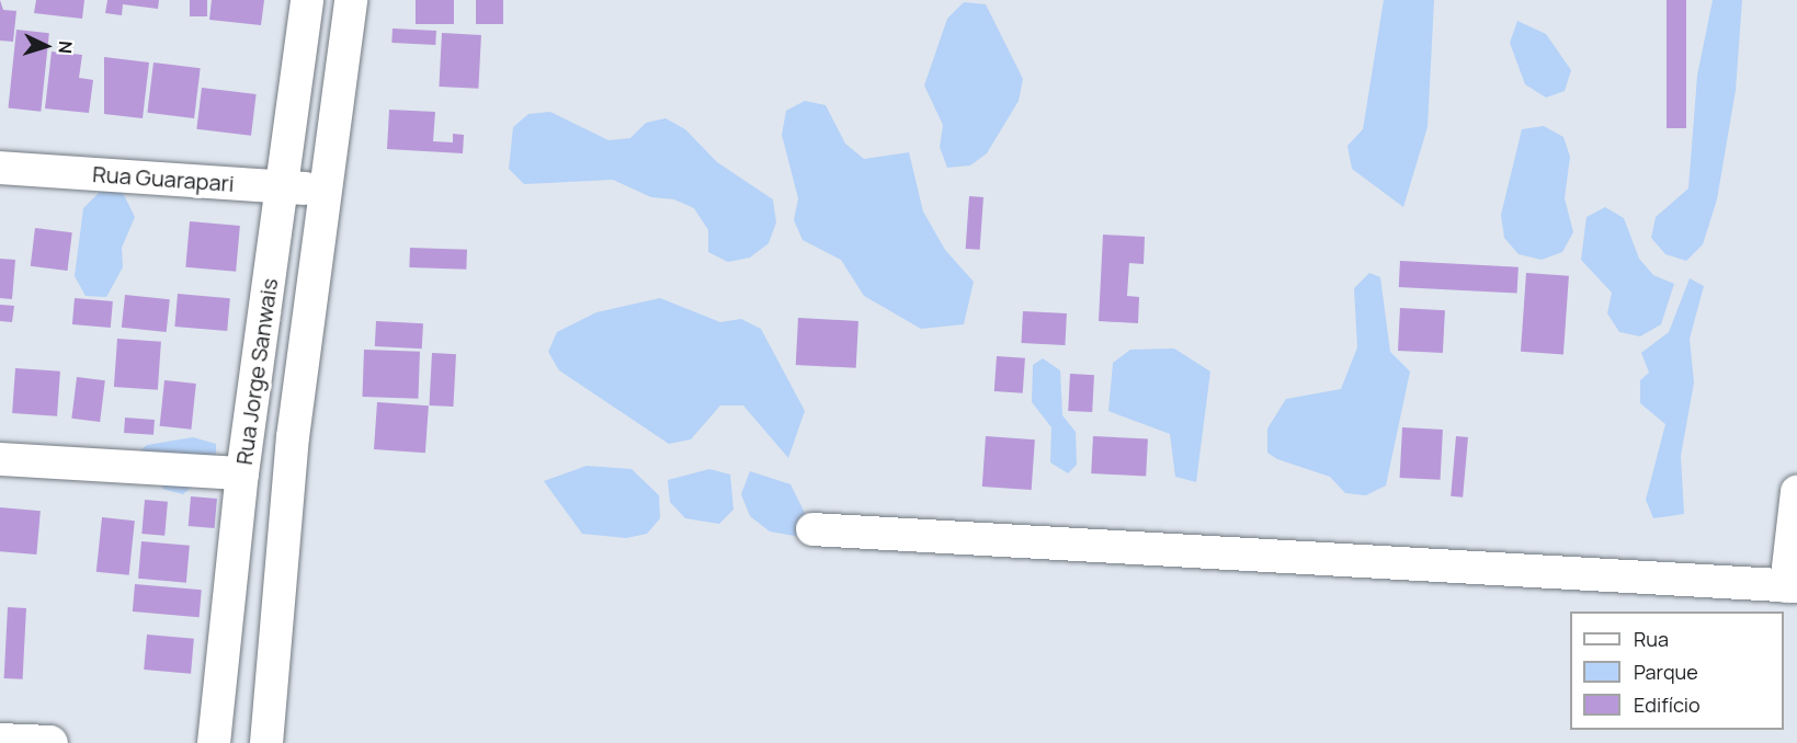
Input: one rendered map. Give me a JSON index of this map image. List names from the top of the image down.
{
  "streets": {
    "street": ["Rua Guarapari", "Rua Jorge Sanwais"]
  },
  "crossings": [
    ["Rua Guarapari", "Rua Jorge Sanwais"]
  ],
  "legend": ["Rua", "Parque", "Edifício"],
  "north": "right"
}
